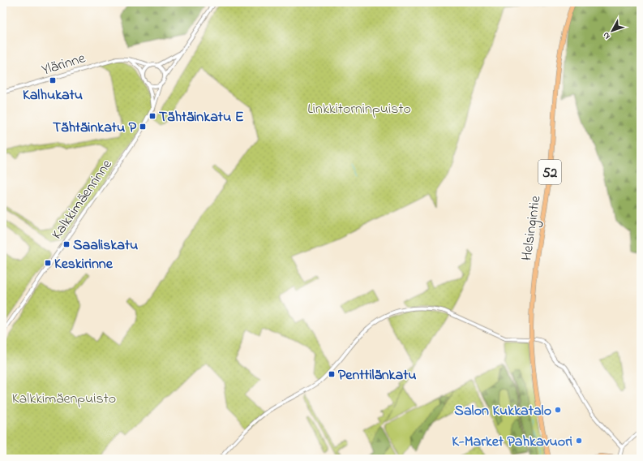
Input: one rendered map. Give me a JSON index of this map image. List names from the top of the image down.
{
  "streets": {
    "main road": ["52", "Helsingintie"],
    "street": ["Ylärinne", "Kalkkimäenrinne"]
  },
  "crossings": [
    ["Ylärinne", "Kalkkimäenrinne"]
  ],
  "parks": ["Linkkitorninpuisto", "Kalkkimäenpuisto"],
  "places": {
    "transit": [
      "Kalhukatu",
      "Tähtäinkatu E",
      "Tähtäinkatu P",
      "Saaliskatu",
      "Keskirinne",
      "Penttilänkatu"
    ],
    "other": ["Salon Kukkatalo", "K-Market Pahkavuori"]
  },
  "north": "bottom left"
}
